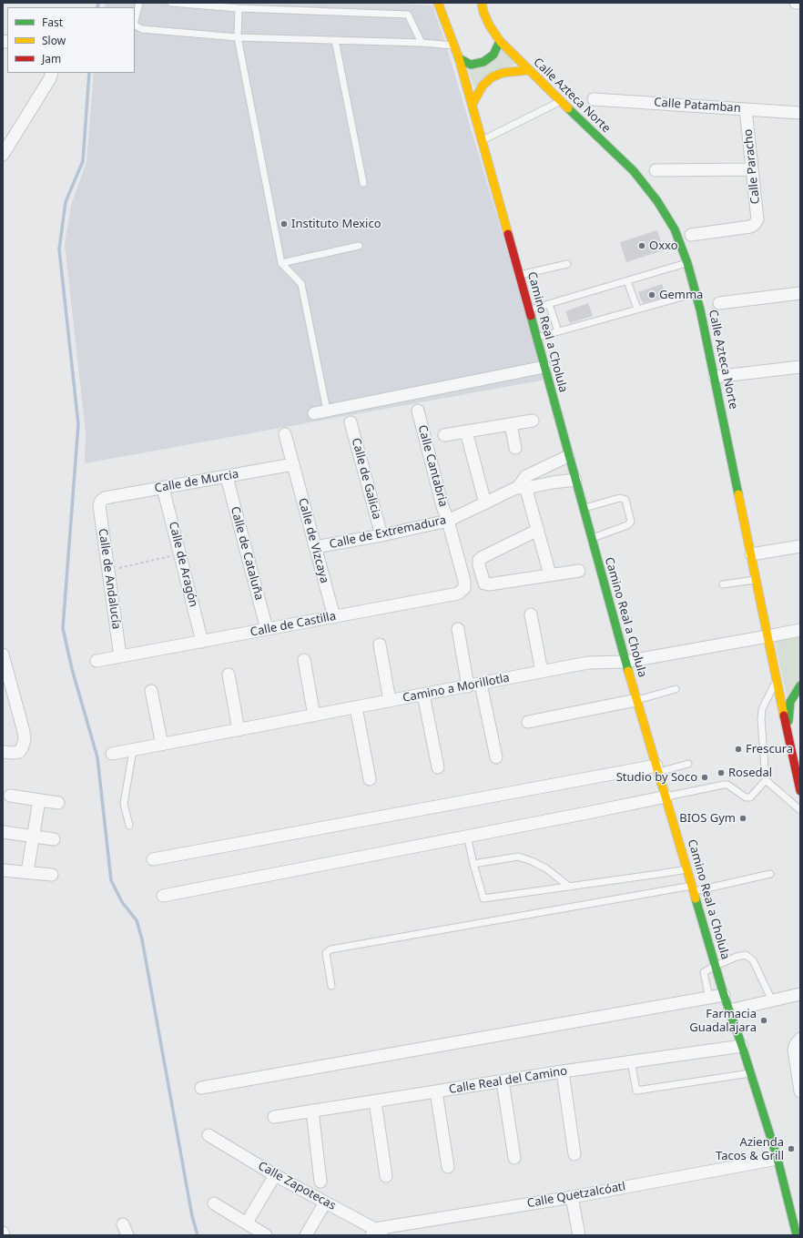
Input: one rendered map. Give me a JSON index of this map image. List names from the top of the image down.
{
  "streets": {
    "main road": ["Calle Azteca Norte", "Camino Real a Cholula"],
    "street": [
      "Calle Patamban",
      "Calle Paracho",
      "Calle Cantabria",
      "Calle de Galicia",
      "Calle de Murcia",
      "Calle de Extremadura",
      "Calle de Vizcaya",
      "Calle de Cataluña",
      "Calle de Aragón",
      "Calle de Andalucía",
      "Calle de Castilla",
      "Camino a Morillotla",
      "Calle Real del Camino",
      "Calle Zapotecas",
      "Calle Quetzalcóatl"
    ]
  },
  "crossings": [
    ["Calle Azteca Norte", "Camino a Morillotla"],
    ["Calle Patamban", "Calle Paracho"],
    ["Camino Real a Cholula", "Calle de Extremadura"],
    ["Camino Real a Cholula", "Camino a Morillotla"],
    ["Camino Real a Cholula", "Calle Real del Camino"],
    ["Camino Real a Cholula", "Calle Quetzalcóatl"],
    ["Calle Cantabria", "Calle de Extremadura"],
    ["Calle Cantabria", "Calle de Castilla"],
    ["Calle de Galicia", "Calle de Extremadura"],
    ["Calle de Murcia", "Calle de Vizcaya"],
    ["Calle de Murcia", "Calle de Cataluña"],
    ["Calle de Murcia", "Calle de Aragón"],
    ["Calle de Murcia", "Calle de Andalucía"],
    ["Calle de Extremadura", "Calle de Vizcaya"],
    ["Calle de Vizcaya", "Calle de Castilla"],
    ["Calle de Cataluña", "Calle de Castilla"],
    ["Calle de Aragón", "Calle de Castilla"],
    ["Calle de Andalucía", "Calle de Castilla"],
    ["Calle Zapotecas", "Calle Quetzalcóatl"]
  ],
  "places": [
    "Instituto Mexico",
    "Oxxo",
    "Gemma",
    "Frescura",
    "Rosedal",
    "Studio by Soco",
    "BIOS Gym",
    "Farmacia Guadalajara",
    "Azienda Tacos & Grill"
  ],
  "legend": ["Fast", "Slow", "Jam"]
}
